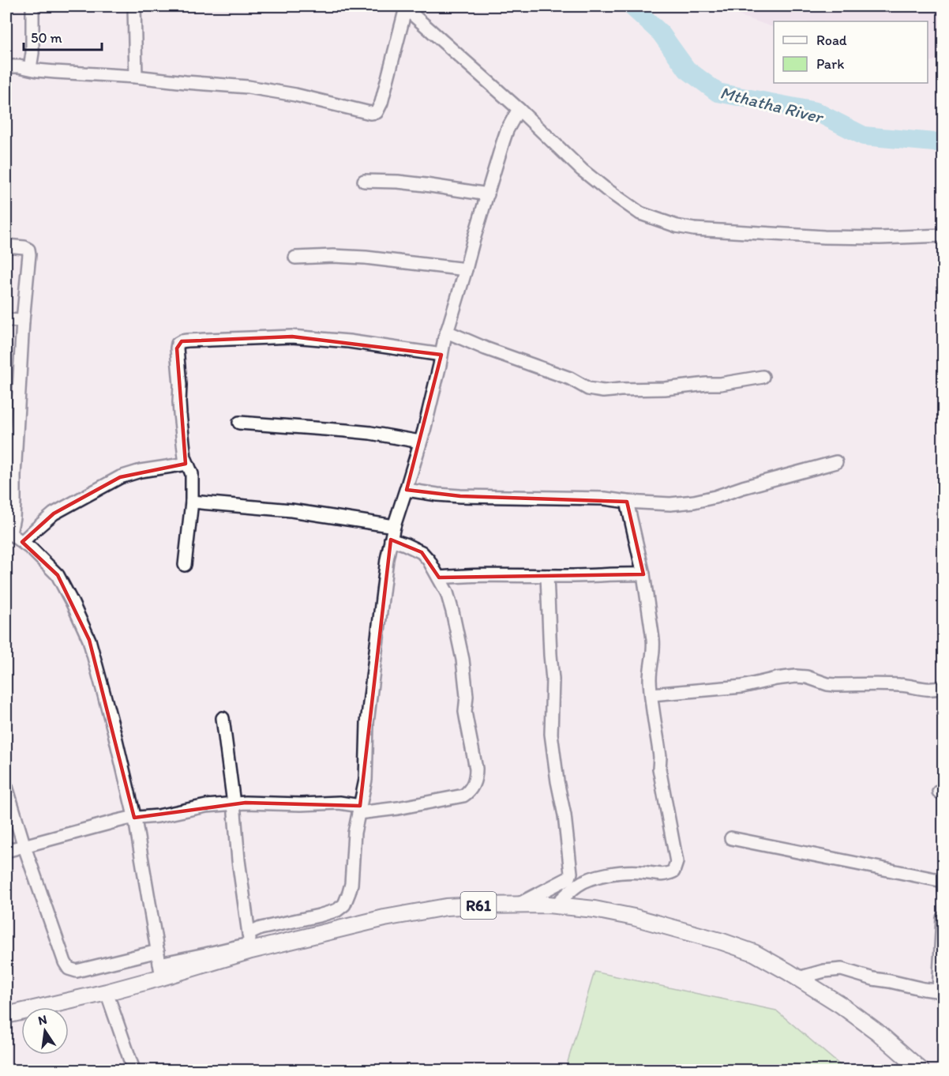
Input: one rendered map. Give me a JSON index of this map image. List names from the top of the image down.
{
  "streets": {
    "main road": ["R61"]
  },
  "water": ["Mthatha River"],
  "legend": ["Road", "Park"],
  "scale_bar": "50 m",
  "north": "top"
}
